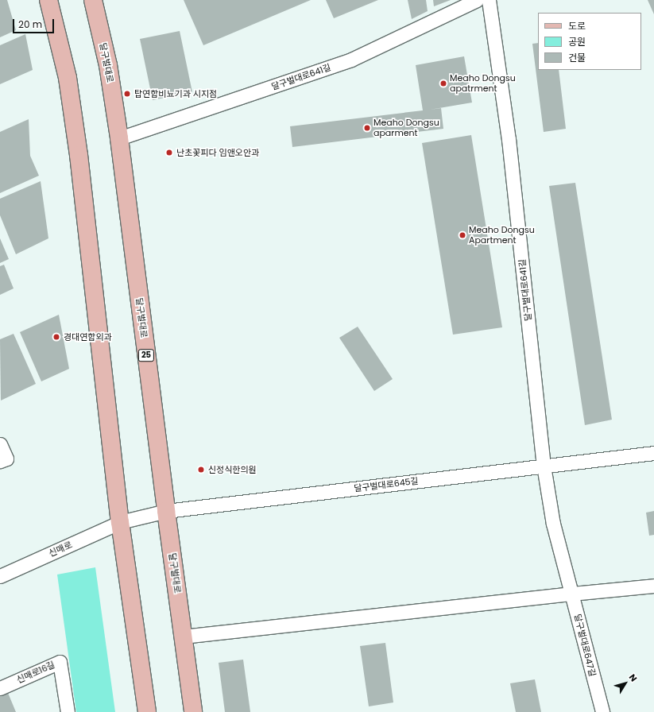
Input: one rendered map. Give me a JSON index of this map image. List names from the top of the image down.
{
  "streets": {
    "main road": ["달구벌대로", "25"],
    "street": [
      "달구벌대로641길",
      "달구벌대로645길",
      "신매로",
      "달구벌대로647길",
      "신매로16길"
    ]
  },
  "crossings": [
    ["달구벌대로", "달구벌대로641길"],
    ["달구벌대로", "달구벌대로645길"],
    ["달구벌대로641길", "달구벌대로645길"],
    ["달구벌대로641길", "달구벌대로647길"],
    ["달구벌대로645길", "신매로"]
  ],
  "places": [
    "Meaho Dongsu apatrment",
    "탑연합비뇨기과 시지점",
    "Meaho Dongsu aparment",
    "난초꽃피다 임앤오안과",
    "Meaho Dongsu Apartment",
    "경대연합외과",
    "신정식한의원"
  ],
  "legend": ["도로", "공원", "건물"],
  "scale_bar": "20 m",
  "north": "top right"
}
